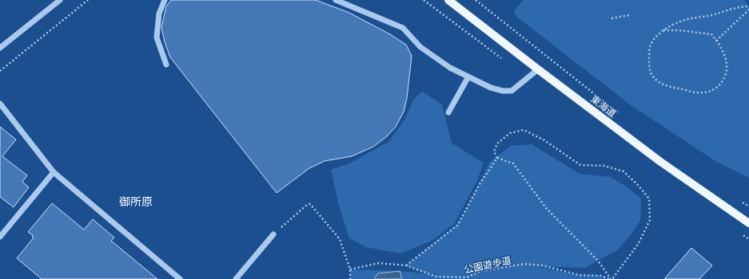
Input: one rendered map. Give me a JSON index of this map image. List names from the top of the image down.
{
  "streets": {
    "main road": ["東海道"],
    "path": ["公園遊歩道"]
  },
  "districts": ["御所原"]
}
